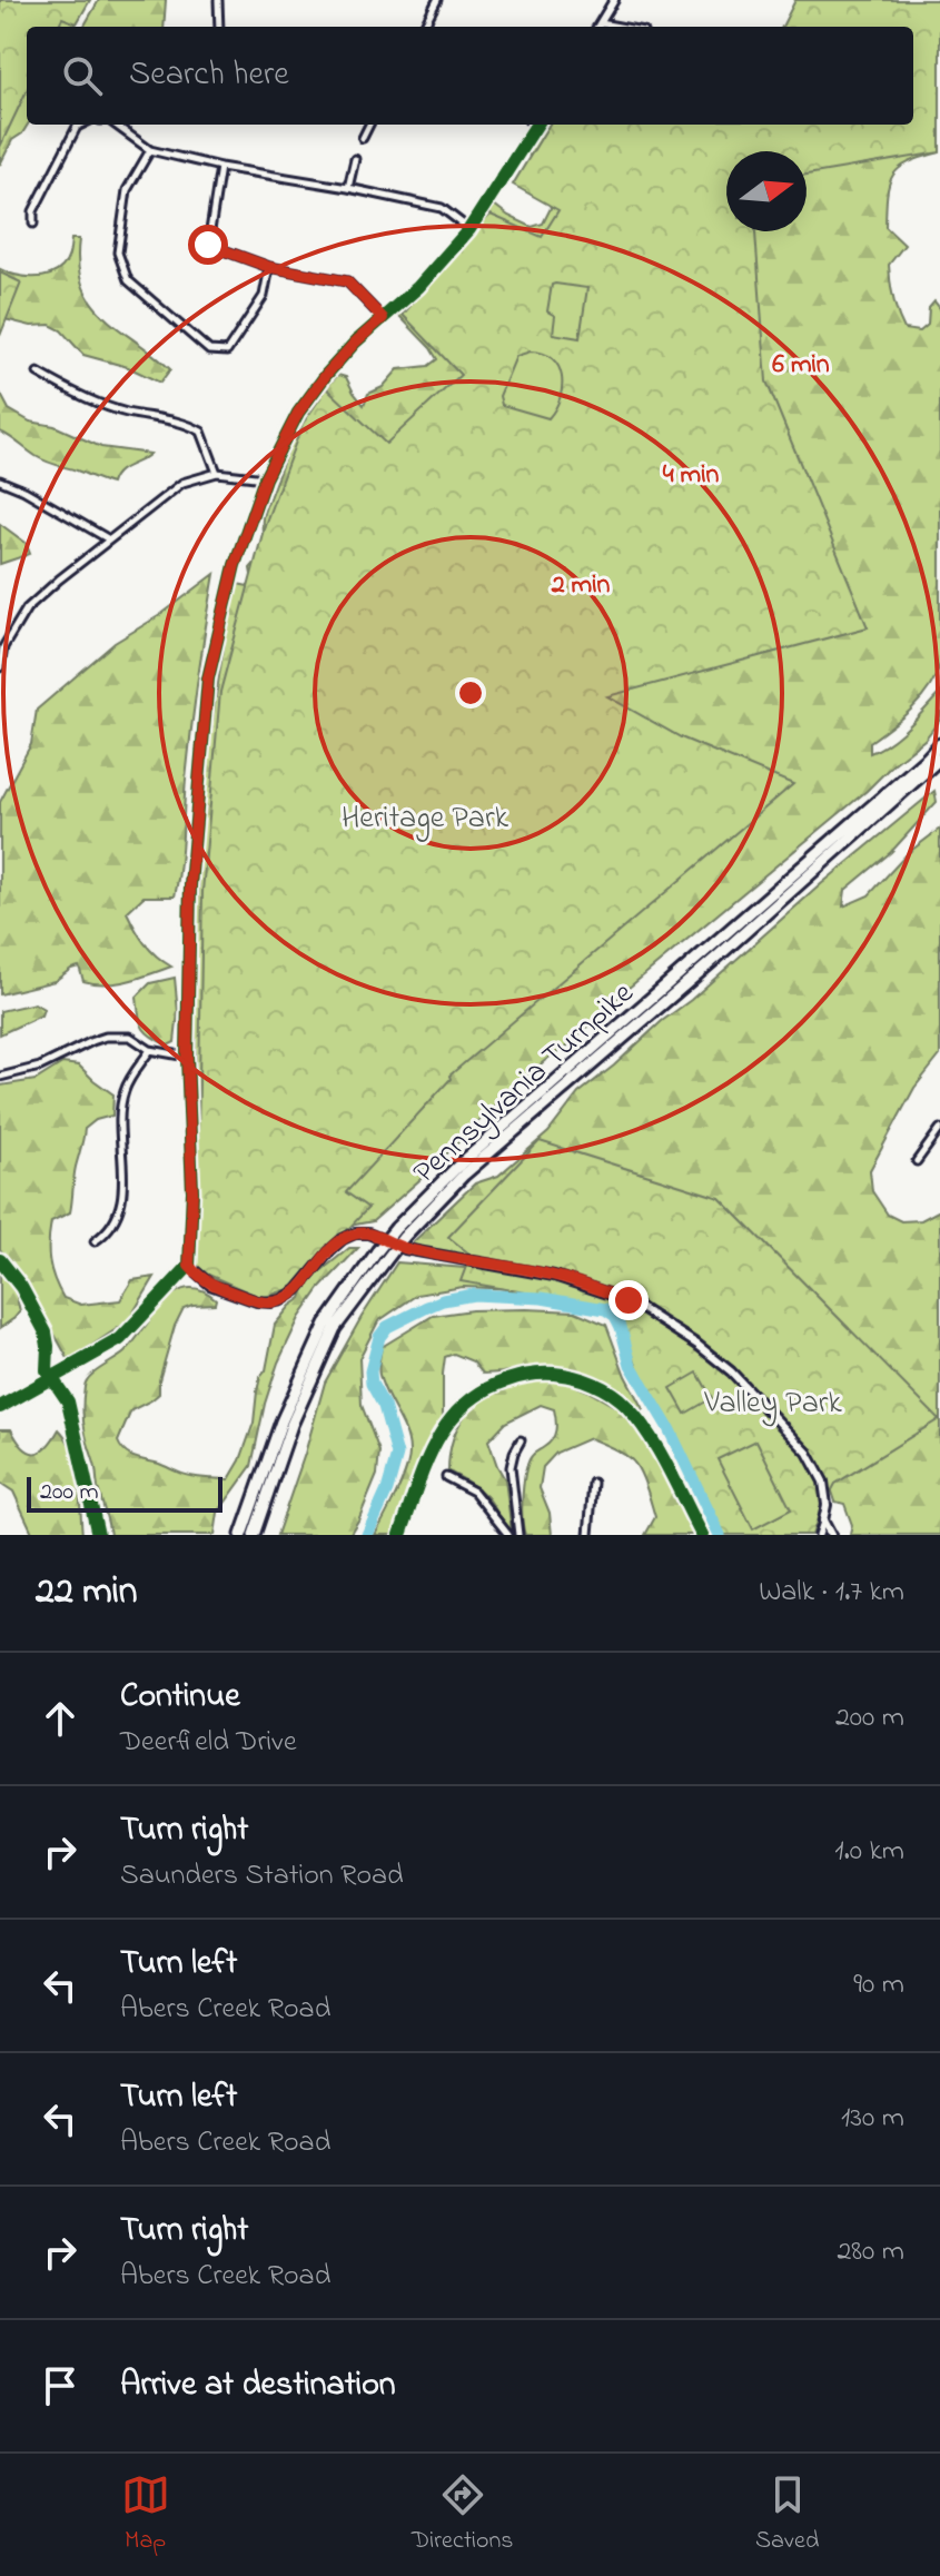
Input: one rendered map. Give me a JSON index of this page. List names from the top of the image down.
{
  "streets": {
    "highway": ["Pennsylvania Turnpike"]
  },
  "parks": ["Heritage Park", "Valley Park"],
  "scale_bar": "200 m",
  "north": "right",
  "page": {
    "search": "Search here",
    "scale": "200 m",
    "heading": ["22 min", "Walk · 1.7 km"],
    "list": [
      ["Continue", "Deerfield Drive", "200 m"],
      ["Turn right", "Saunders Station Road", "1.0 km"],
      ["Turn left", "Abers Creek Road", "90 m"],
      ["Turn left", "Abers Creek Road", "130 m"],
      ["Turn right", "Abers Creek Road", "280 m"],
      "Arrive at destination"
    ],
    "nav": ["Map", "Directions", "Saved"]
  },
  "rings": ["6 min", "4 min", "2 min"]
}
